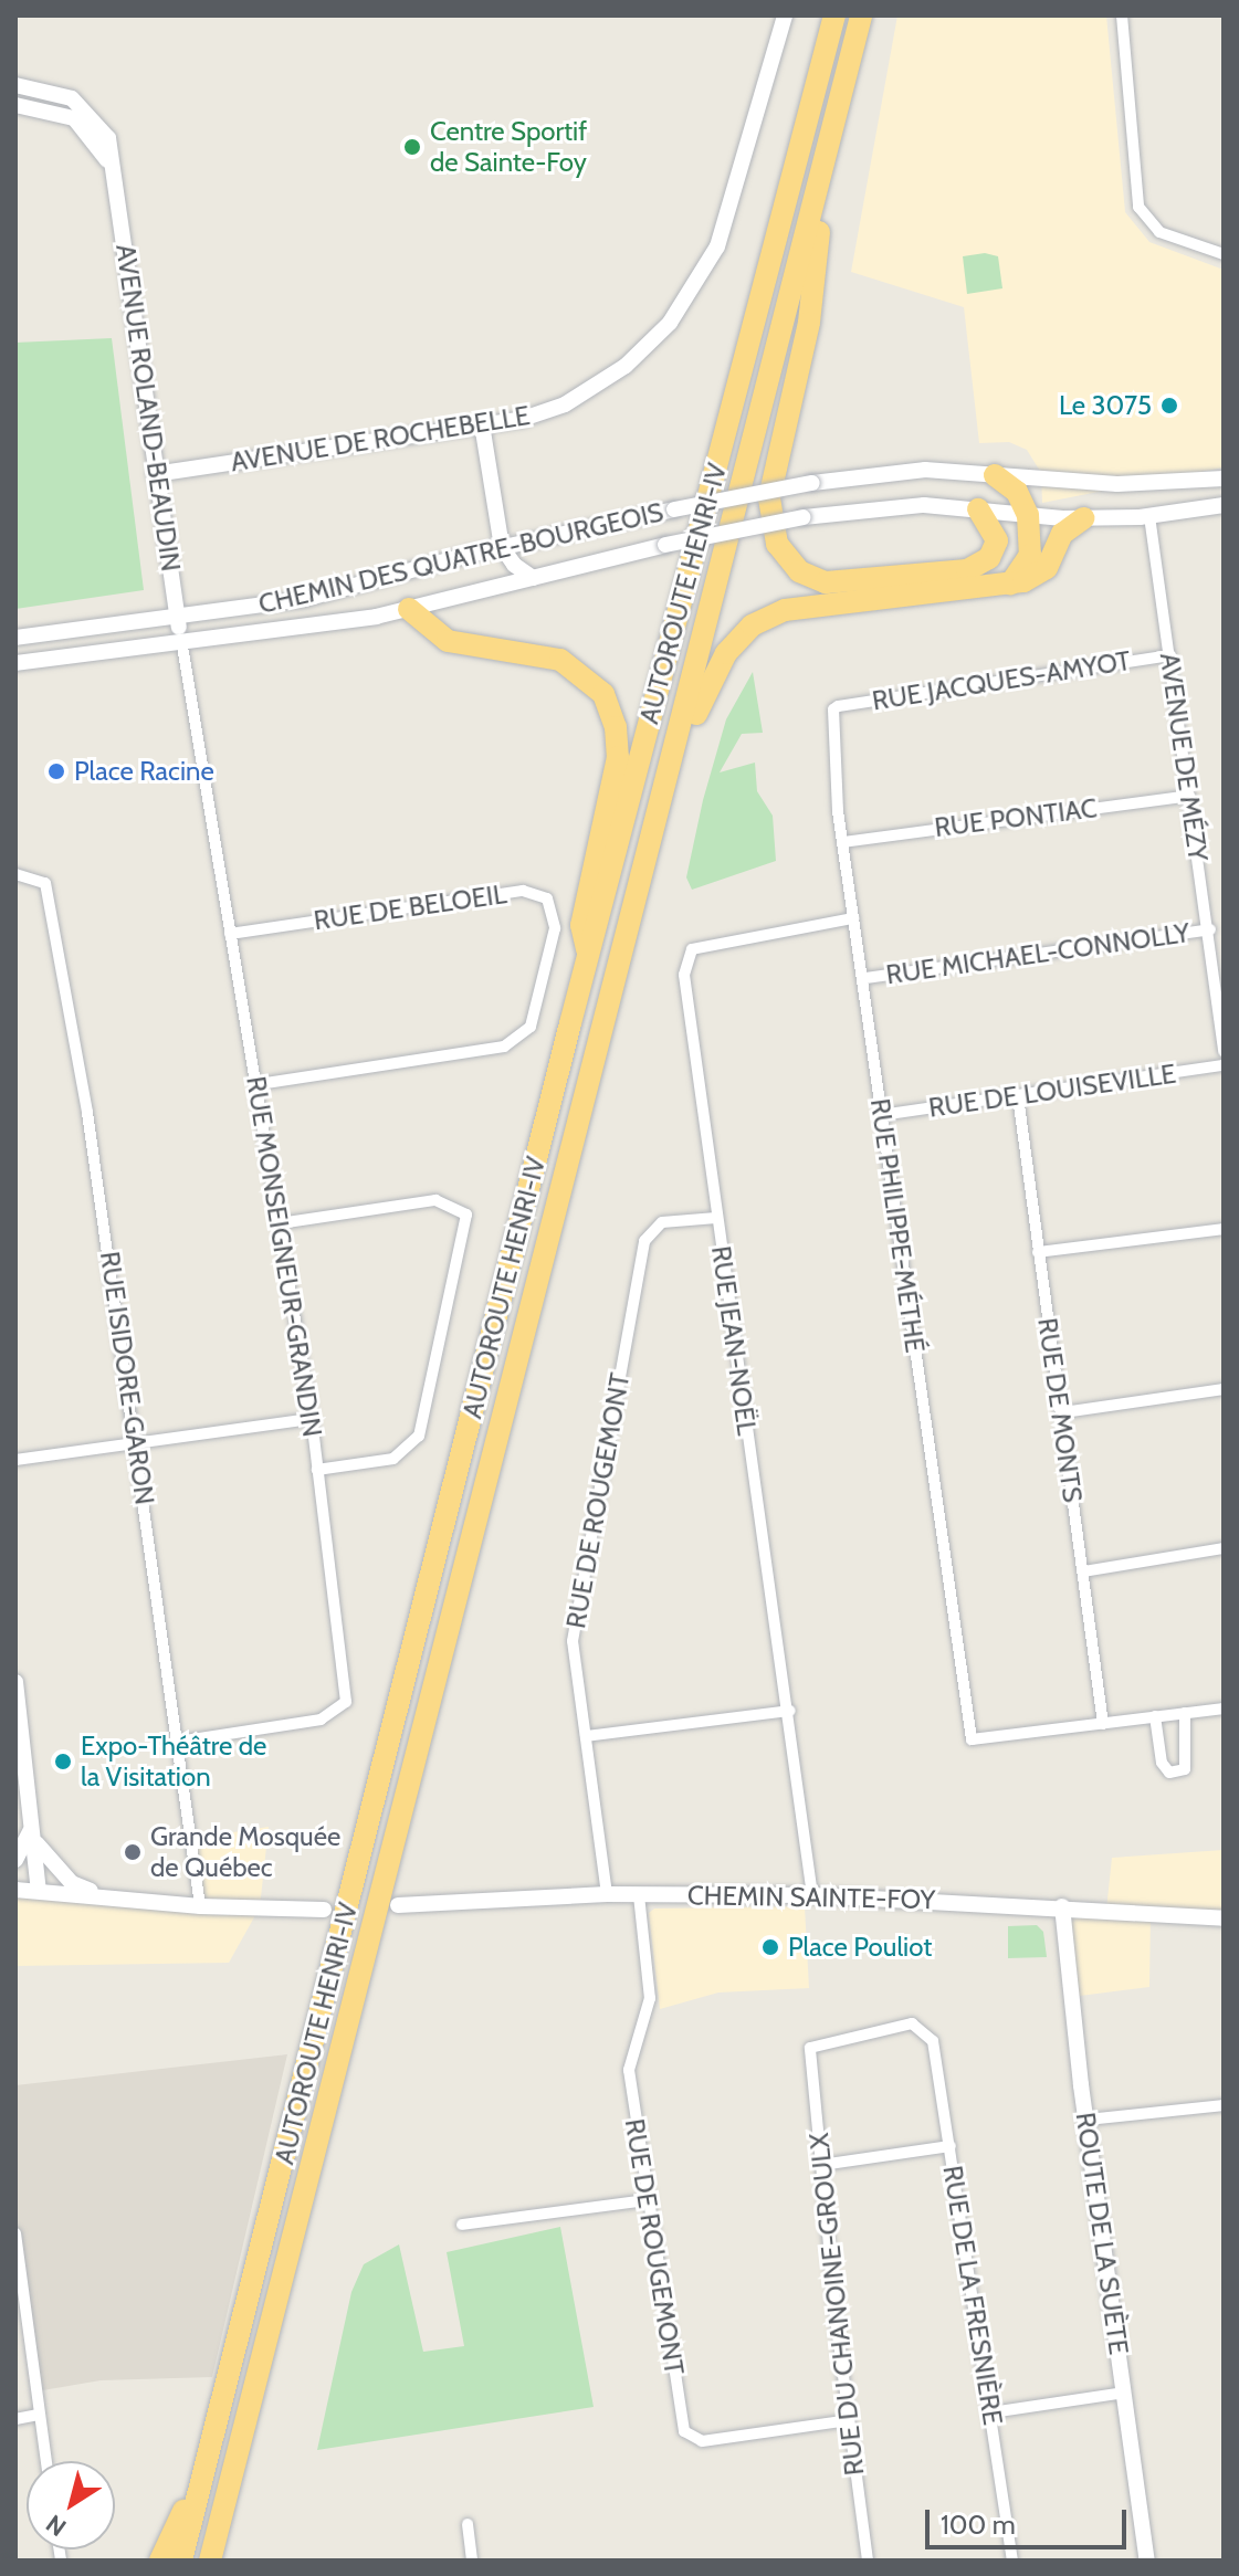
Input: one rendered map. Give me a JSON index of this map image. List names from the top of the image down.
{
  "streets": {
    "highway": ["AUTOROUTE HENRI-IV"],
    "main road": [
      "AVENUE ROLAND-BEAUDIN",
      "AVENUE DE ROCHEBELLE",
      "CHEMIN DES QUATRE-BOURGEOIS",
      "CHEMIN SAINTE-FOY",
      "ROUTE DE LA SUÈTE"
    ],
    "street": [
      "RUE JACQUES-AMYOT",
      "AVENUE DE MÉZY",
      "RUE PONTIAC",
      "RUE DE BELOEIL",
      "RUE MICHAEL-CONNOLLY",
      "RUE DE LOUISEVILLE",
      "RUE PHILIPPE-MÉTHÉ",
      "RUE MONSEIGNEUR-GRANDIN",
      "RUE JEAN-NOËL",
      "RUE ISIDORE-GARON",
      "RUE DE MONTS",
      "RUE DE ROUGEMONT",
      "RUE DE LA FRESNIÈRE",
      "RUE DU CHANOINE-GROULX"
    ]
  },
  "crossings": [
    ["AVENUE ROLAND-BEAUDIN", "AVENUE DE ROCHEBELLE"],
    ["AVENUE ROLAND-BEAUDIN", "CHEMIN DES QUATRE-BOURGEOIS"],
    ["AVENUE ROLAND-BEAUDIN", "RUE MONSEIGNEUR-GRANDIN"],
    ["CHEMIN DES QUATRE-BOURGEOIS", "AVENUE DE MÉZY"],
    ["CHEMIN DES QUATRE-BOURGEOIS", "RUE MONSEIGNEUR-GRANDIN"],
    ["RUE JACQUES-AMYOT", "AVENUE DE MÉZY"],
    ["RUE JACQUES-AMYOT", "RUE PHILIPPE-MÉTHÉ"],
    ["AVENUE DE MÉZY", "RUE PONTIAC"],
    ["AVENUE DE MÉZY", "RUE MICHAEL-CONNOLLY"],
    ["RUE PONTIAC", "RUE PHILIPPE-MÉTHÉ"],
    ["RUE DE BELOEIL", "RUE MONSEIGNEUR-GRANDIN"],
    ["RUE MICHAEL-CONNOLLY", "RUE PHILIPPE-MÉTHÉ"],
    ["RUE DE LOUISEVILLE", "RUE PHILIPPE-MÉTHÉ"],
    ["RUE DE LOUISEVILLE", "RUE DE MONTS"],
    ["RUE PHILIPPE-MÉTHÉ", "RUE JEAN-NOËL"],
    ["RUE PHILIPPE-MÉTHÉ", "RUE DE MONTS"],
    ["RUE MONSEIGNEUR-GRANDIN", "RUE ISIDORE-GARON"],
    ["RUE JEAN-NOËL", "RUE DE ROUGEMONT"],
    ["RUE JEAN-NOËL", "CHEMIN SAINTE-FOY"],
    ["RUE DE ROUGEMONT", "CHEMIN SAINTE-FOY"],
    ["RUE DE ROUGEMONT", "RUE DU CHANOINE-GROULX"],
    ["CHEMIN SAINTE-FOY", "ROUTE DE LA SUÈTE"],
    ["RUE DE LA FRESNIÈRE", "RUE DU CHANOINE-GROULX"]
  ],
  "places": [
    "Centre Sportif de Sainte-Foy",
    "Le 3075",
    "Place Racine",
    "Expo-Théâtre de la Visitation",
    "Grande Mosquée de Québec",
    "Place Pouliot"
  ],
  "scale_bar": "100 m",
  "north": "bottom left"
}
